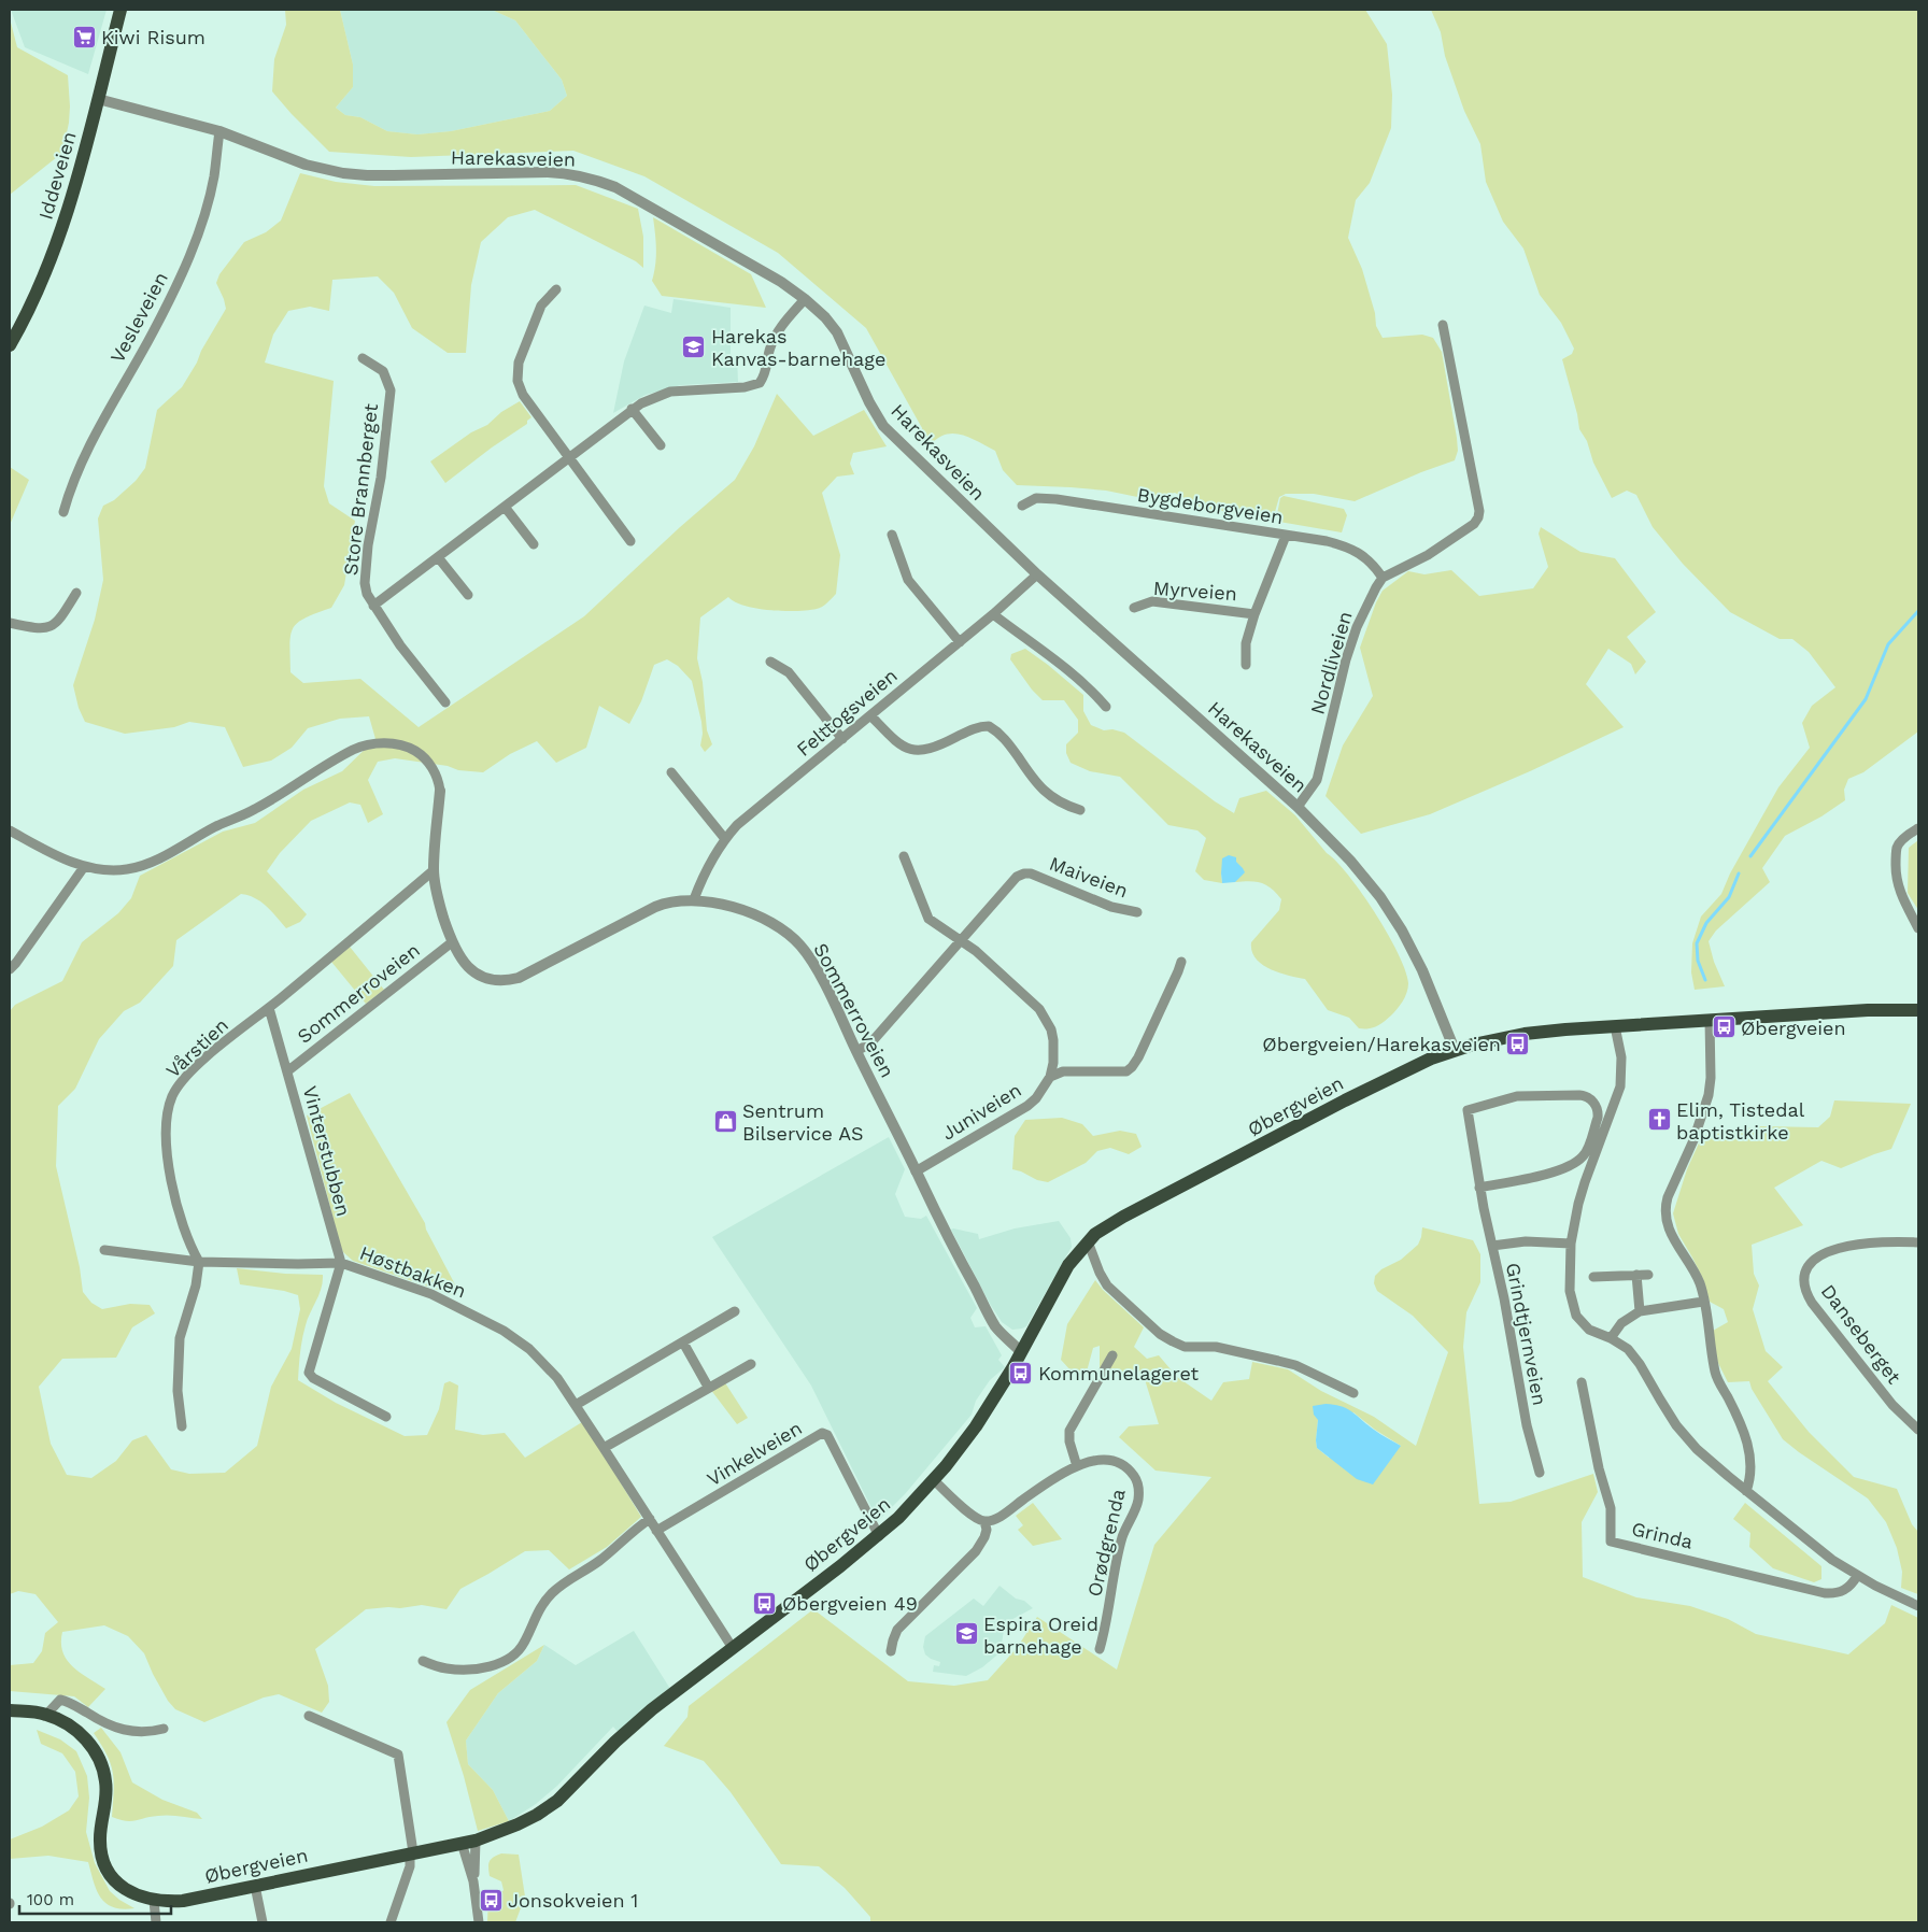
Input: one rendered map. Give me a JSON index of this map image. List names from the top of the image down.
{
  "streets": {
    "main road": ["Iddeveien", "Øbergveien"],
    "street": [
      "Harekasveien",
      "Vesleveien",
      "Store Brannberget",
      "Bygdeborgveien",
      "Myrveien",
      "Nordliveien",
      "Felttogsveien",
      "Maiveien",
      "Sommerroveien",
      "Vårstien",
      "Juniveien",
      "Vinterstubben",
      "Høstbakken",
      "Grindtjernveien",
      "Danseberget",
      "Vinkelveien",
      "Grinda",
      "Orødgrenda"
    ]
  },
  "crossings": [
    ["Harekasveien", "Iddeveien"],
    ["Harekasveien", "Vesleveien"],
    ["Harekasveien", "Nordliveien"],
    ["Harekasveien", "Felttogsveien"],
    ["Harekasveien", "Øbergveien"],
    ["Bygdeborgveien", "Myrveien"],
    ["Bygdeborgveien", "Nordliveien"],
    ["Felttogsveien", "Sommerroveien"],
    ["Maiveien", "Sommerroveien"],
    ["Sommerroveien", "Vårstien"],
    ["Sommerroveien", "Øbergveien"],
    ["Sommerroveien", "Juniveien"],
    ["Sommerroveien", "Vinterstubben"],
    ["Vårstien", "Vinterstubben"],
    ["Vårstien", "Høstbakken"],
    ["Øbergveien", "Høstbakken"],
    ["Øbergveien", "Vinkelveien"],
    ["Vinterstubben", "Høstbakken"],
    ["Høstbakken", "Vinkelveien"]
  ],
  "places": {
    "supermarket": ["Kiwi Risum"],
    "school or university": ["Harekas Kanvas-barnehage", "Espira Oreid barnehage"],
    "bus stop": [
      "Øbergveien",
      "Øbergveien/Harekasveien",
      "Kommunelageret",
      "Øbergveien 49",
      "Jonsokveien 1"
    ],
    "church": ["Elim, Tistedal baptistkirke"],
    "shop": ["Sentrum Bilservice AS"]
  },
  "scale_bar": "100 m"
}
